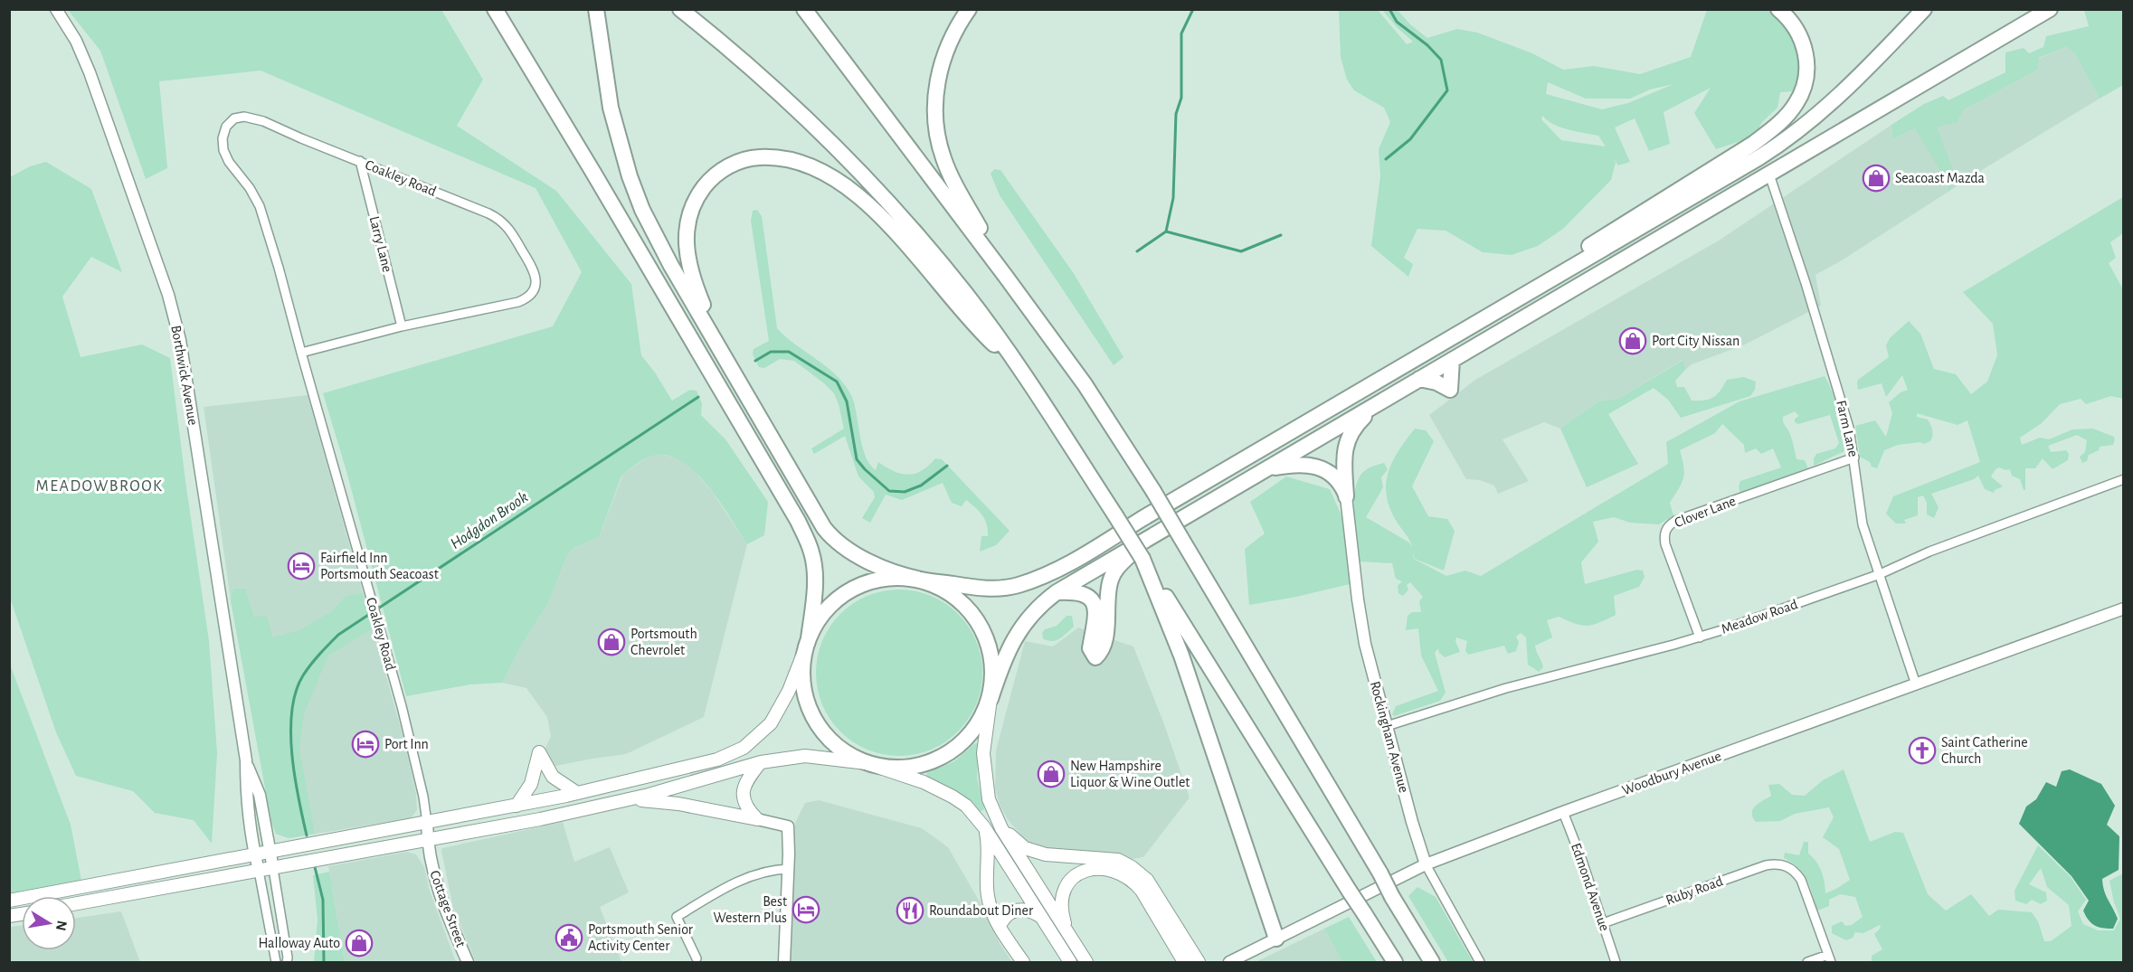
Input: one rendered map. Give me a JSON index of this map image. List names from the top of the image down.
{
  "streets": {
    "street": [
      "Coakley Road",
      "Larry Lane",
      "Borthwick Avenue",
      "Farm Lane",
      "Clover Lane",
      "Meadow Road",
      "Rockingham Avenue",
      "Woodbury Avenue",
      "Edmond Avenue",
      "Ruby Road",
      "Cottage Street"
    ]
  },
  "crossings": [
    ["Coakley Road", "Larry Lane"],
    ["Coakley Road", "Cottage Street"],
    ["Farm Lane", "Clover Lane"],
    ["Farm Lane", "Meadow Road"],
    ["Farm Lane", "Woodbury Avenue"],
    ["Clover Lane", "Meadow Road"],
    ["Meadow Road", "Rockingham Avenue"],
    ["Rockingham Avenue", "Woodbury Avenue"],
    ["Woodbury Avenue", "Edmond Avenue"],
    ["Edmond Avenue", "Ruby Road"]
  ],
  "districts": ["MEADOWBROOK"],
  "water": ["Hodgdon Brook"],
  "places": {
    "shop": [
      "Seacoast Mazda",
      "Port City Nissan",
      "Portsmouth Chevrolet",
      "New Hampshire Liquor & Wine Outlet",
      "Halloway Auto"
    ],
    "hotel": ["Fairfield Inn Portsmouth Seacoast", "Port Inn", "Best Western Plus"],
    "church": ["Saint Catherine Church"],
    "restaurant": ["Roundabout Diner"],
    "public building": ["Portsmouth Senior Activity Center"]
  },
  "north": "right"
}
